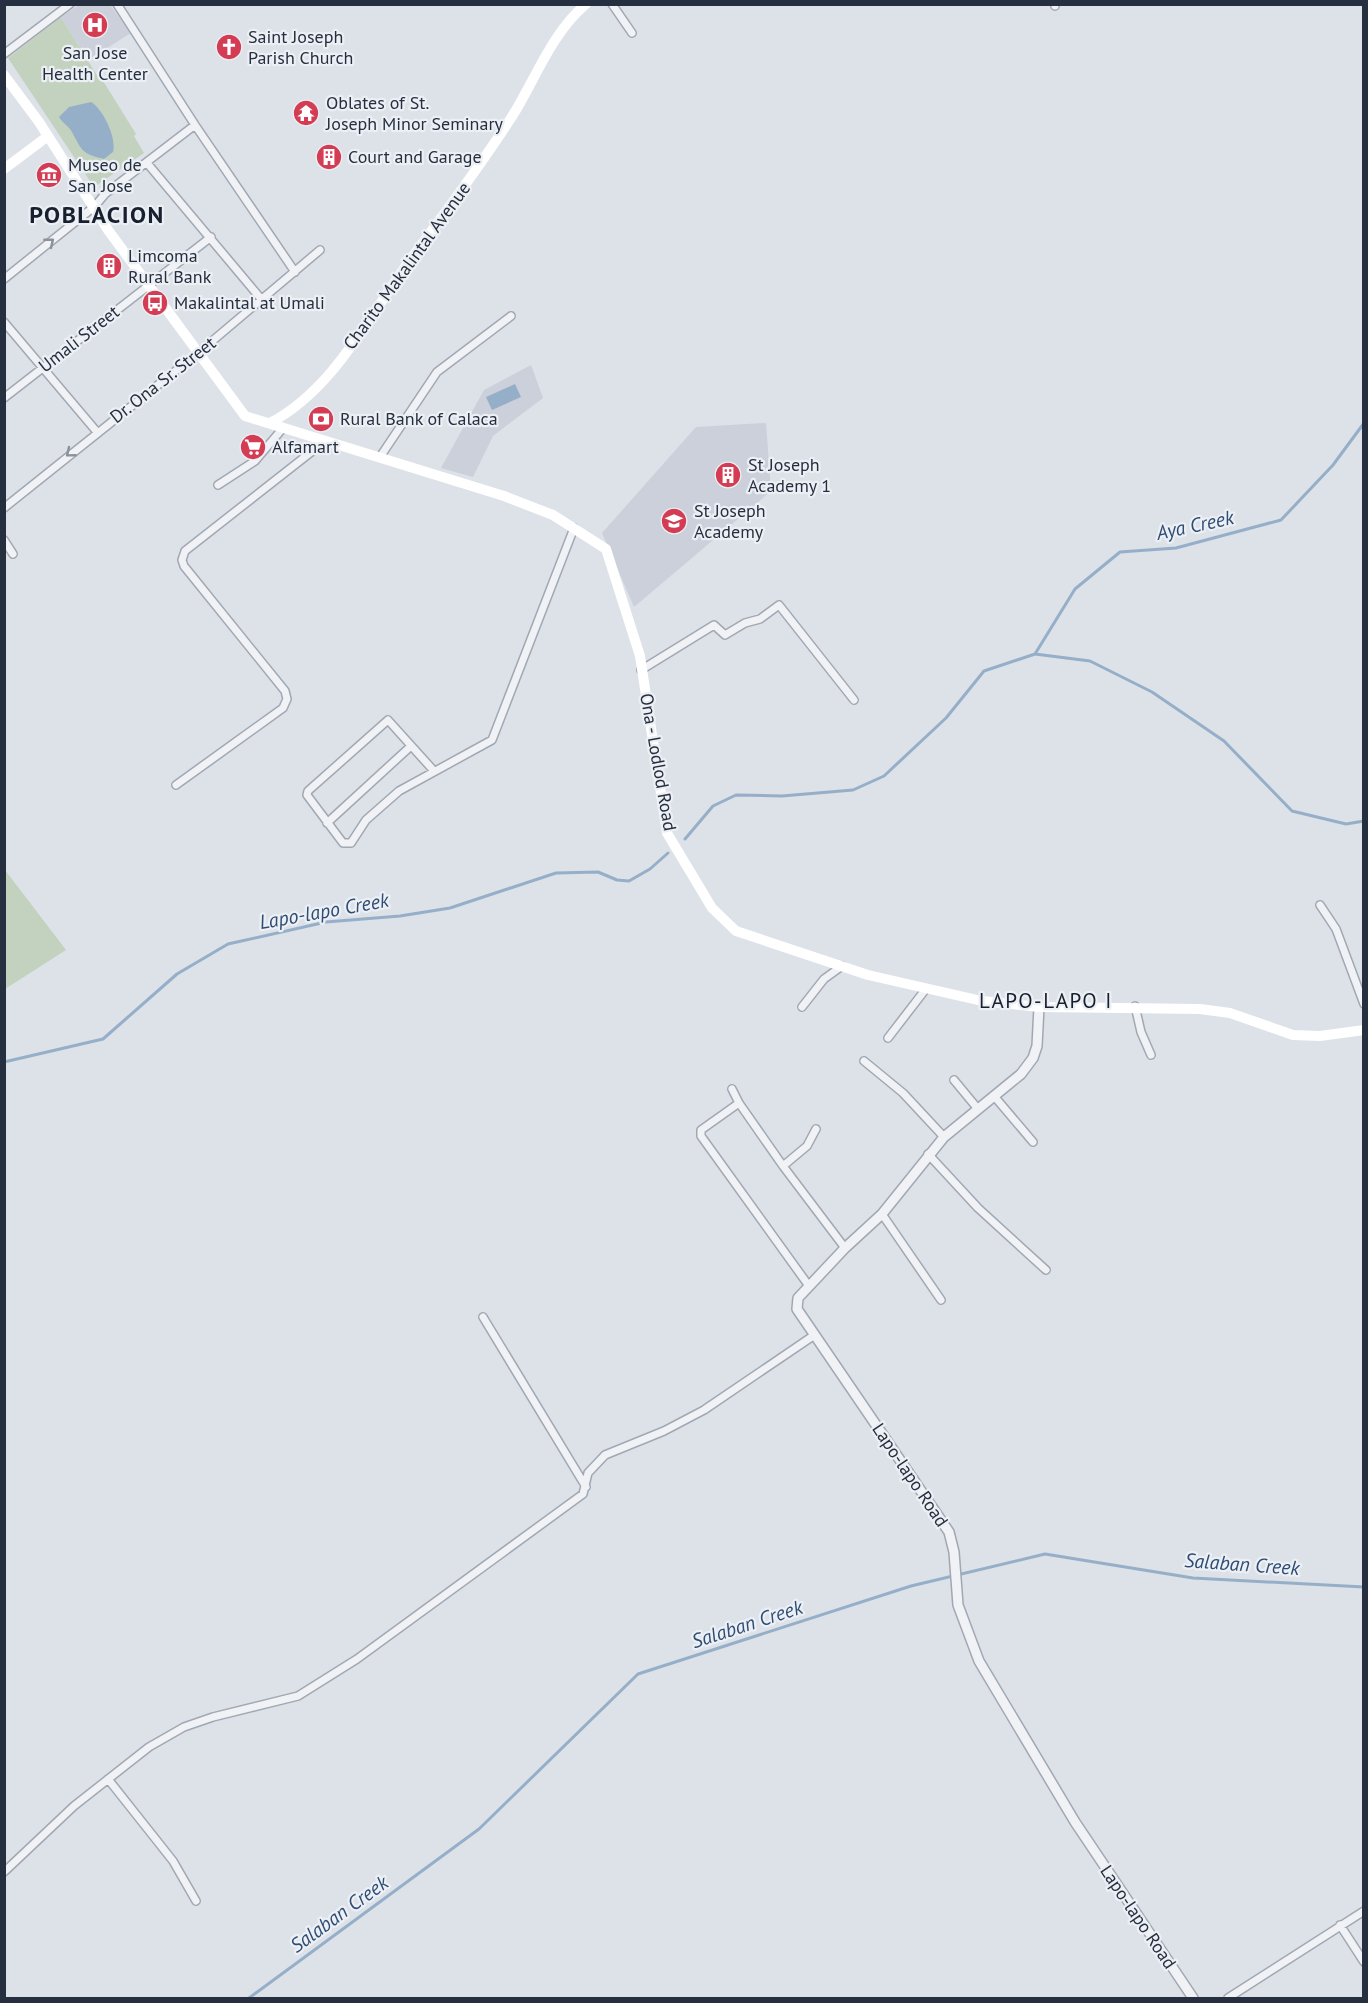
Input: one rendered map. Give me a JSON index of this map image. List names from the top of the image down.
{
  "streets": {
    "main road": ["Charito Makalintal Avenue", "Ona - Lodlod Road"],
    "street": ["Umali Street", "Dr. Ona Sr. Street", "Lapo-lapo Road"]
  },
  "crossings": [
    ["Charito Makalintal Avenue", "Ona - Lodlod Road"],
    ["Umali Street", "Ona - Lodlod Road"],
    ["Dr. Ona Sr. Street", "Ona - Lodlod Road"],
    ["Ona - Lodlod Road", "Lapo-lapo Road"]
  ],
  "districts": ["POBLACION", "LAPO-LAPO I"],
  "water": ["Aya Creek", "Lapo-lapo Creek", "Salaban Creek"],
  "places": {
    "hospital": ["San Jose Health Center"],
    "church": ["Saint Joseph Parish Church"],
    "temple": ["Oblates of St. Joseph Minor Seminary"],
    "building": ["Court and Garage", "Limcoma Rural Bank", "St Joseph Academy 1"],
    "museum": ["Museo de San Jose"],
    "bus stop": ["Makalintal at Umali"],
    "bank": ["Rural Bank of Calaca"],
    "supermarket": ["Alfamart"],
    "school or university": ["St Joseph Academy"]
  }
}
